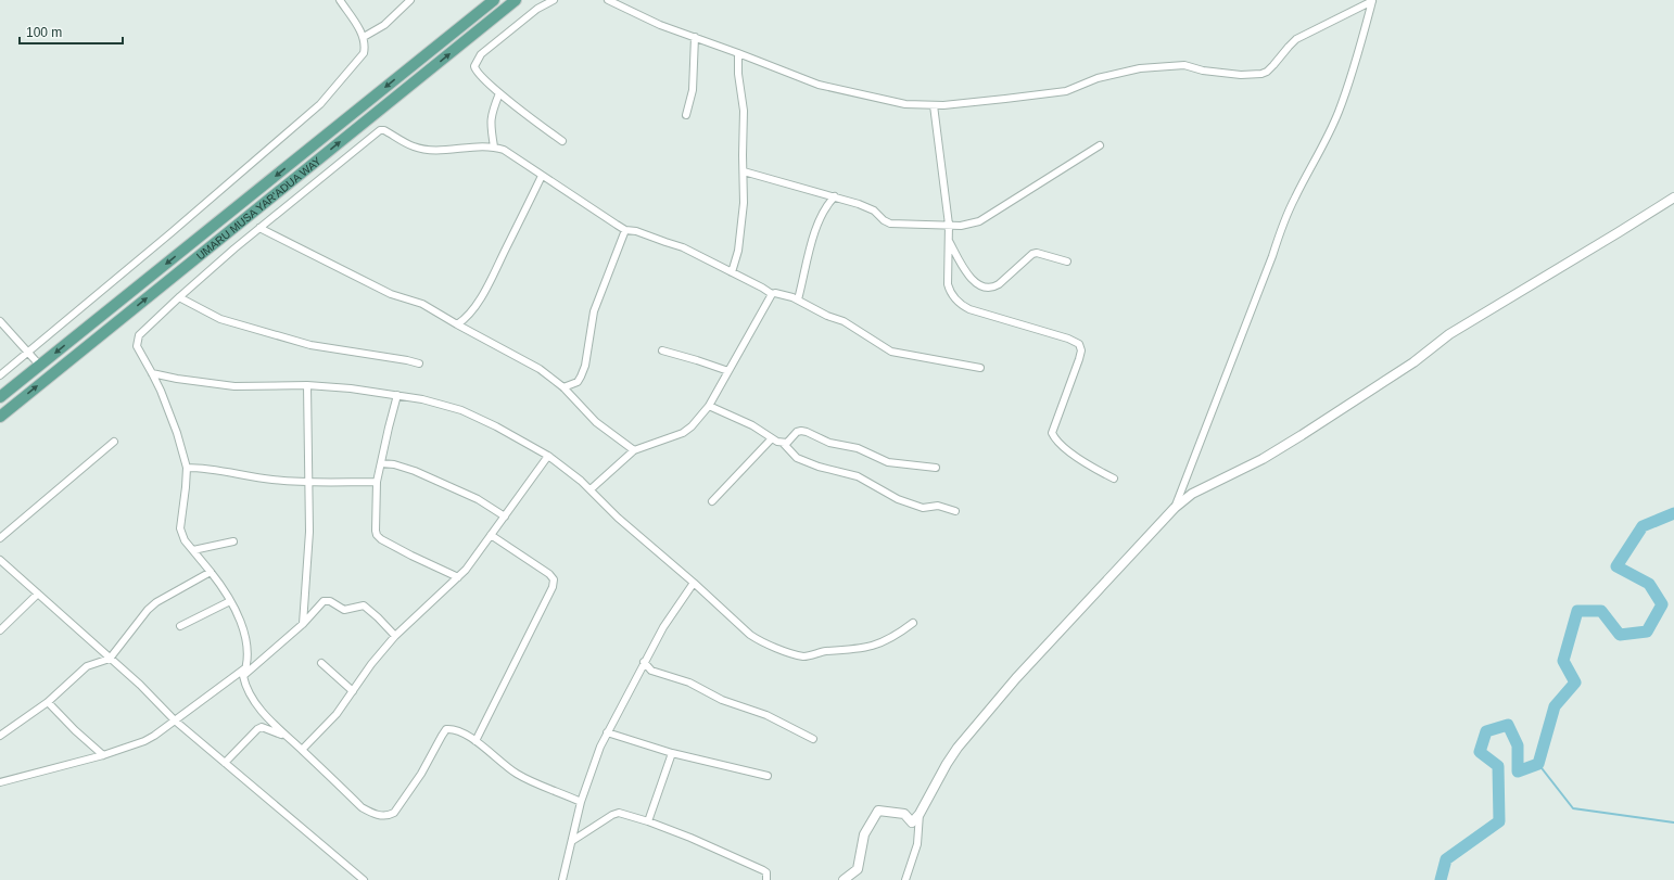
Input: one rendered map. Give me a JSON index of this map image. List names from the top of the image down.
{
  "streets": {
    "main road": ["UMARU MUSA YAR'ADUA WAY"]
  },
  "scale_bar": "100 m"
}
